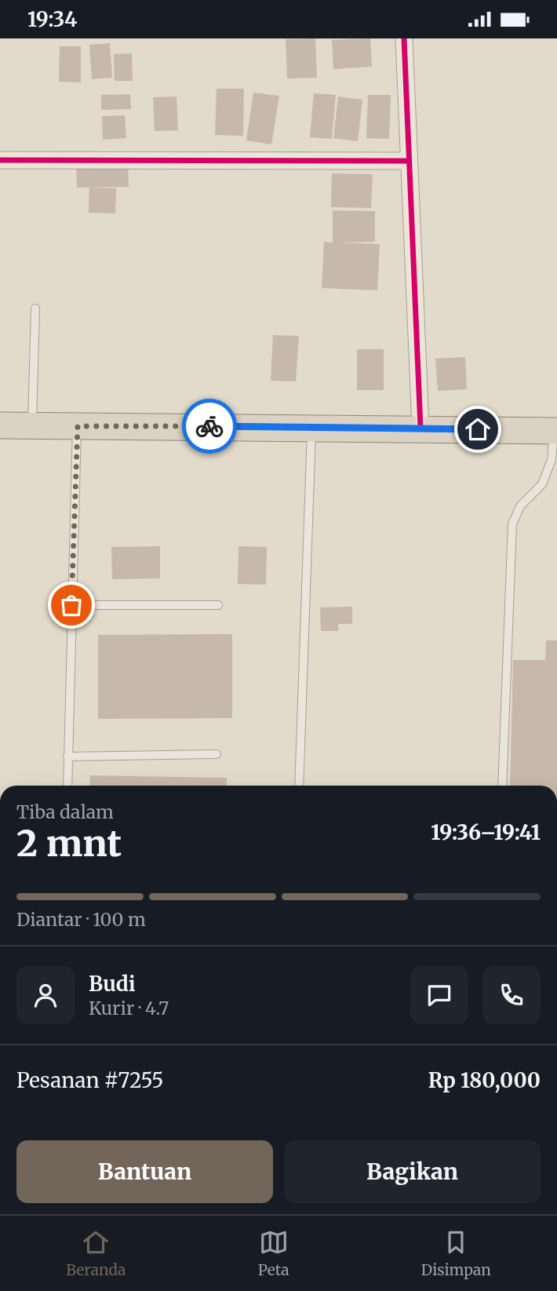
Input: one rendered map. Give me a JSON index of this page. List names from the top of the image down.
{
  "page": {
    "status": "19:34",
    "heading": ["2 mnt", "Tiba dalam", "19:36–19:41"],
    "panel": [
      "Budi",
      "Kurir · 4.7",
      "Pesanan #7255",
      "Rp 180,000"
    ],
    "bar": "Diantar · 100 m",
    "buttons": ["Bantuan", "Bagikan"],
    "tabs": ["Beranda", "Peta", "Disimpan"]
  }
}
